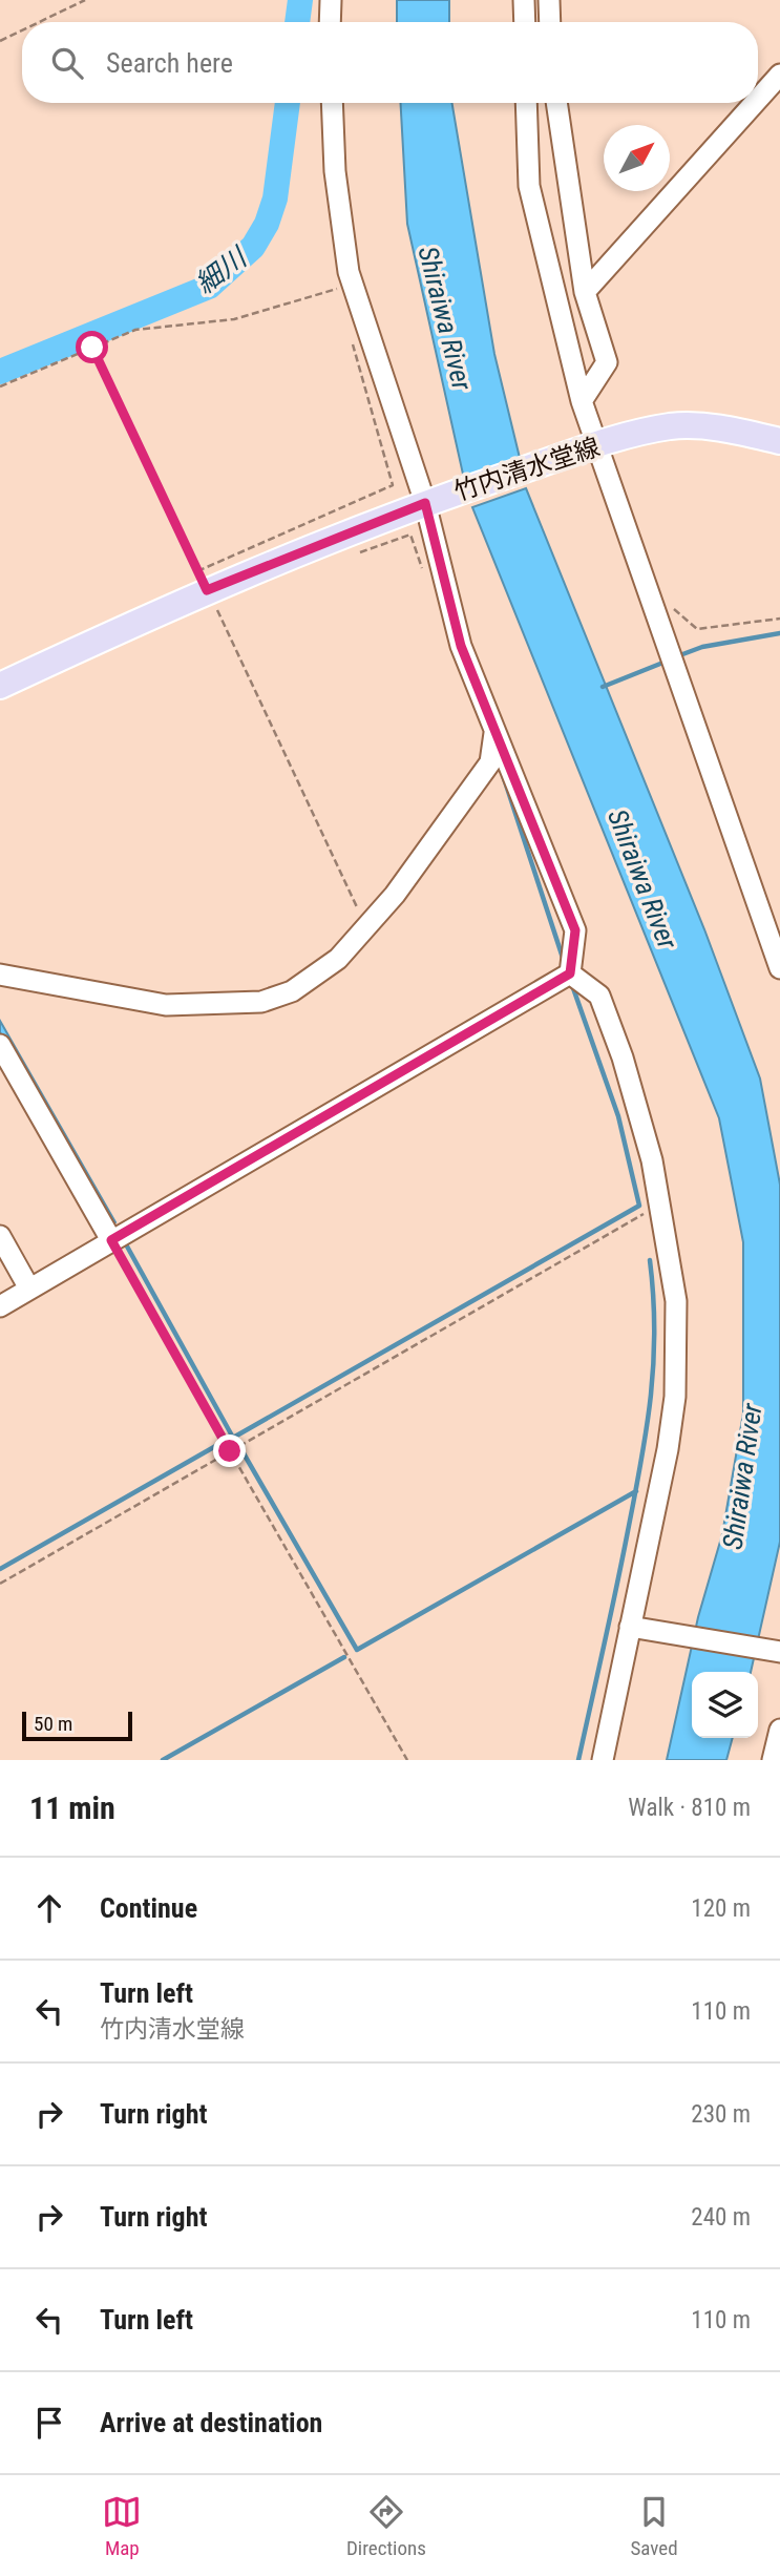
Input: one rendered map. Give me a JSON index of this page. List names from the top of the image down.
{
  "streets": {
    "main road": ["竹内清水堂線"]
  },
  "water": ["細川", "Shiraiwa River"],
  "scale_bar": "50 m",
  "north": "top right",
  "page": {
    "search": "Search here",
    "scale": "50 m",
    "heading": ["11 min", "Walk · 810 m"],
    "list": [
      ["Continue", "120 m"],
      ["Turn left", "竹内清水堂線", "110 m"],
      ["Turn right", "230 m"],
      ["Turn right", "240 m"],
      ["Turn left", "110 m"],
      "Arrive at destination"
    ],
    "nav": ["Map", "Directions", "Saved"]
  }
}
